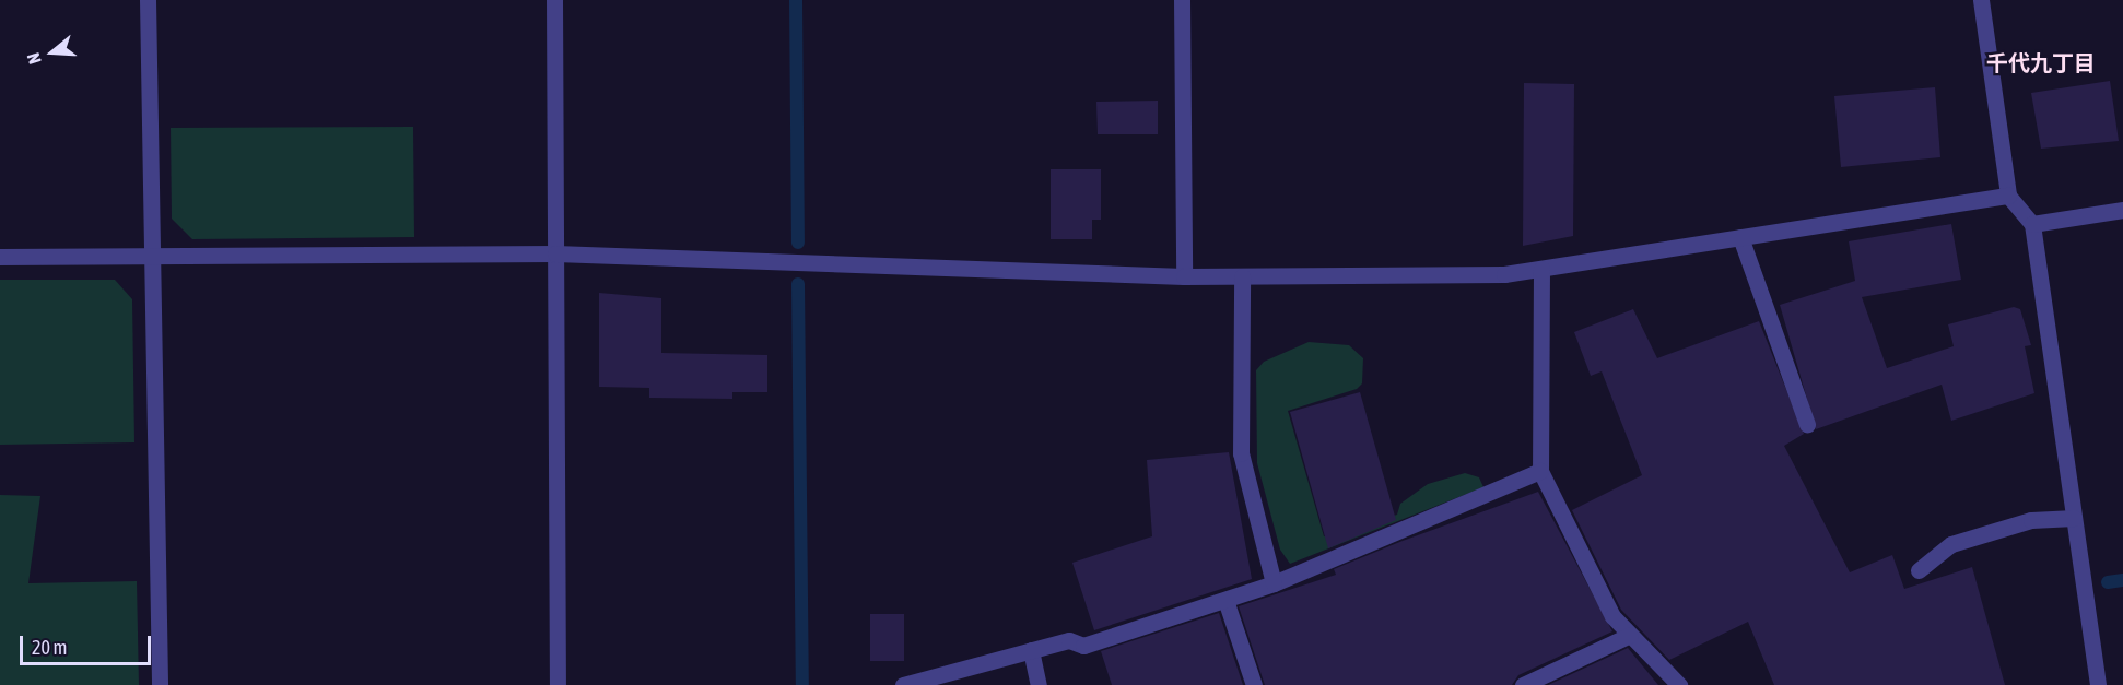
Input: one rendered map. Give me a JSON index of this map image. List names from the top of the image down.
{
  "districts": ["千代九丁目"],
  "scale_bar": "20 m",
  "north": "left"
}
